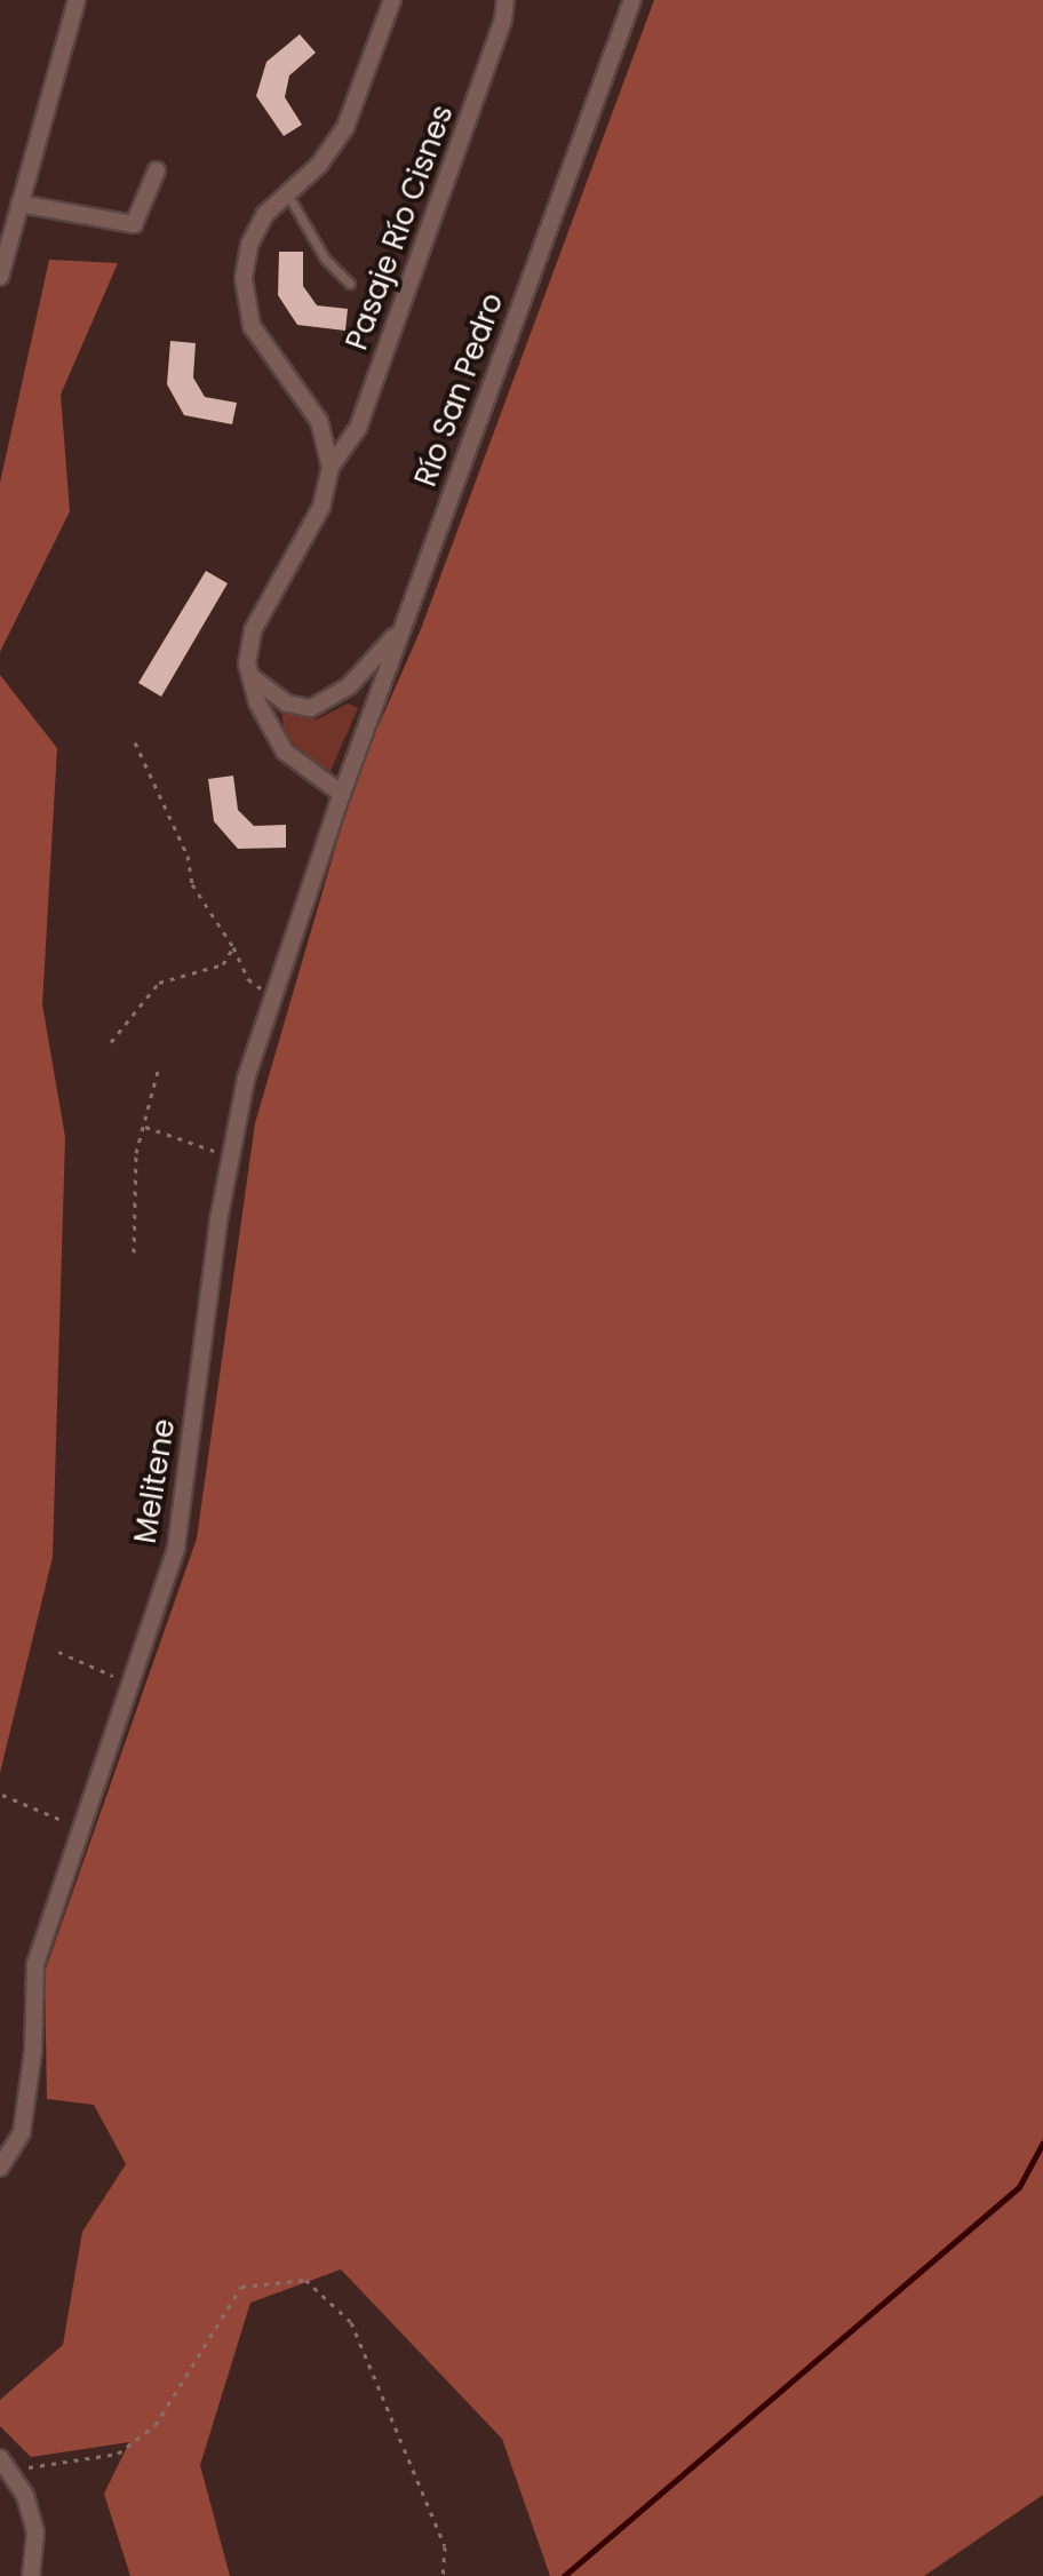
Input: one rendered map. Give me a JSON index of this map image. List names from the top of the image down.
{
  "streets": {
    "street": ["Pasaje Río Cisnes", "Río San Pedro", "Melitene"]
  },
  "crossings": [
    ["Río San Pedro", "Melitene"]
  ]
}
